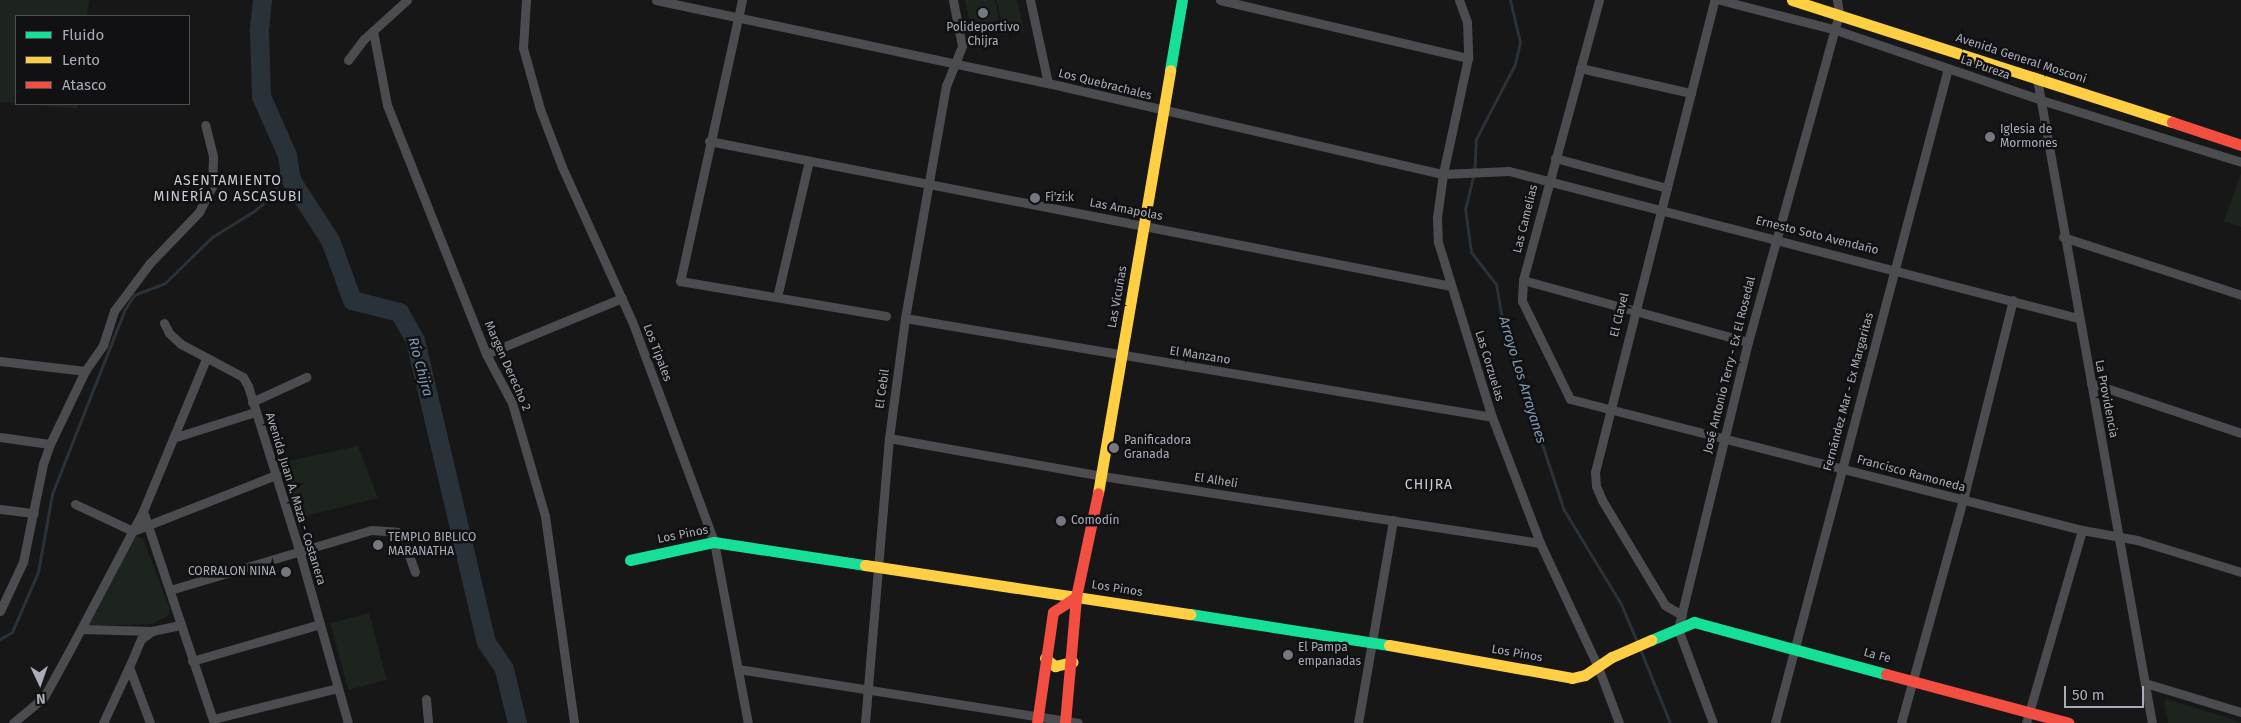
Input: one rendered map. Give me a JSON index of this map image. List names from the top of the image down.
{
  "streets": {
    "street": [
      "Avenida General Mosconi",
      "La Pureza",
      "Los Quebrachales",
      "Las Amapolas",
      "Las Camelias",
      "Ernesto Soto Avendaño",
      "Las Vicuñas",
      "El Clavel",
      "Los Tipales",
      "El Manzano",
      "José Antonio Terry - Ex El Rosedal",
      "Margen Derecho 2",
      "Las Corzuelas",
      "El Cebil",
      "Fernández Mar - Ex Margaritas",
      "La Providencia",
      "Francisco Ramoneda",
      "El Alheli",
      "Avenida Juan A. Maza - Costanera",
      "Los Pinos",
      "La Fe"
    ]
  },
  "crossings": [
    ["Avenida General Mosconi", "José Antonio Terry - Ex El Rosedal"],
    ["Avenida General Mosconi", "La Providencia"],
    ["La Pureza", "José Antonio Terry - Ex El Rosedal"],
    ["La Pureza", "Fernández Mar - Ex Margaritas"],
    ["La Pureza", "La Providencia"],
    ["Los Quebrachales", "Las Camelias"],
    ["Los Quebrachales", "Ernesto Soto Avendaño"],
    ["Los Quebrachales", "Las Vicuñas"],
    ["Los Quebrachales", "Las Corzuelas"],
    ["Los Quebrachales", "El Cebil"],
    ["Las Amapolas", "Las Vicuñas"],
    ["Las Amapolas", "Las Corzuelas"],
    ["Las Amapolas", "El Cebil"],
    ["Las Camelias", "Ernesto Soto Avendaño"],
    ["Las Camelias", "El Clavel"],
    ["Las Camelias", "Francisco Ramoneda"],
    ["Ernesto Soto Avendaño", "El Clavel"],
    ["Ernesto Soto Avendaño", "José Antonio Terry - Ex El Rosedal"],
    ["Ernesto Soto Avendaño", "Fernández Mar - Ex Margaritas"],
    ["Ernesto Soto Avendaño", "La Providencia"],
    ["Las Vicuñas", "El Manzano"],
    ["Las Vicuñas", "El Alheli"],
    ["Las Vicuñas", "Los Pinos"],
    ["El Clavel", "José Antonio Terry - Ex El Rosedal"],
    ["El Clavel", "Francisco Ramoneda"],
    ["Los Tipales", "Los Pinos"],
    ["El Manzano", "Las Corzuelas"],
    ["El Manzano", "El Cebil"],
    ["José Antonio Terry - Ex El Rosedal", "Francisco Ramoneda"],
    ["José Antonio Terry - Ex El Rosedal", "La Fe"],
    ["Las Corzuelas", "El Alheli"],
    ["Las Corzuelas", "Los Pinos"],
    ["El Cebil", "El Alheli"],
    ["El Cebil", "Los Pinos"],
    ["Fernández Mar - Ex Margaritas", "Francisco Ramoneda"],
    ["Fernández Mar - Ex Margaritas", "La Fe"],
    ["La Providencia", "Francisco Ramoneda"],
    ["Los Pinos", "La Fe"]
  ],
  "districts": ["ASENTAMIENTO MINERÍA O ASCASUBI", "CHIJRA"],
  "water": ["Río Chijra", "Arroyo Los Arrayanes"],
  "places": [
    "Polideportivo Chijra",
    "Iglesia de Mormones",
    "Fi'zi:k",
    "Panificadora Granada",
    "Comodín",
    "TEMPLO BIBLICO MARANATHA",
    "CORRALON NINA",
    "El Pampa empanadas"
  ],
  "legend": ["Fluido", "Lento", "Atasco"],
  "scale_bar": "50 m",
  "north": "bottom"
}
